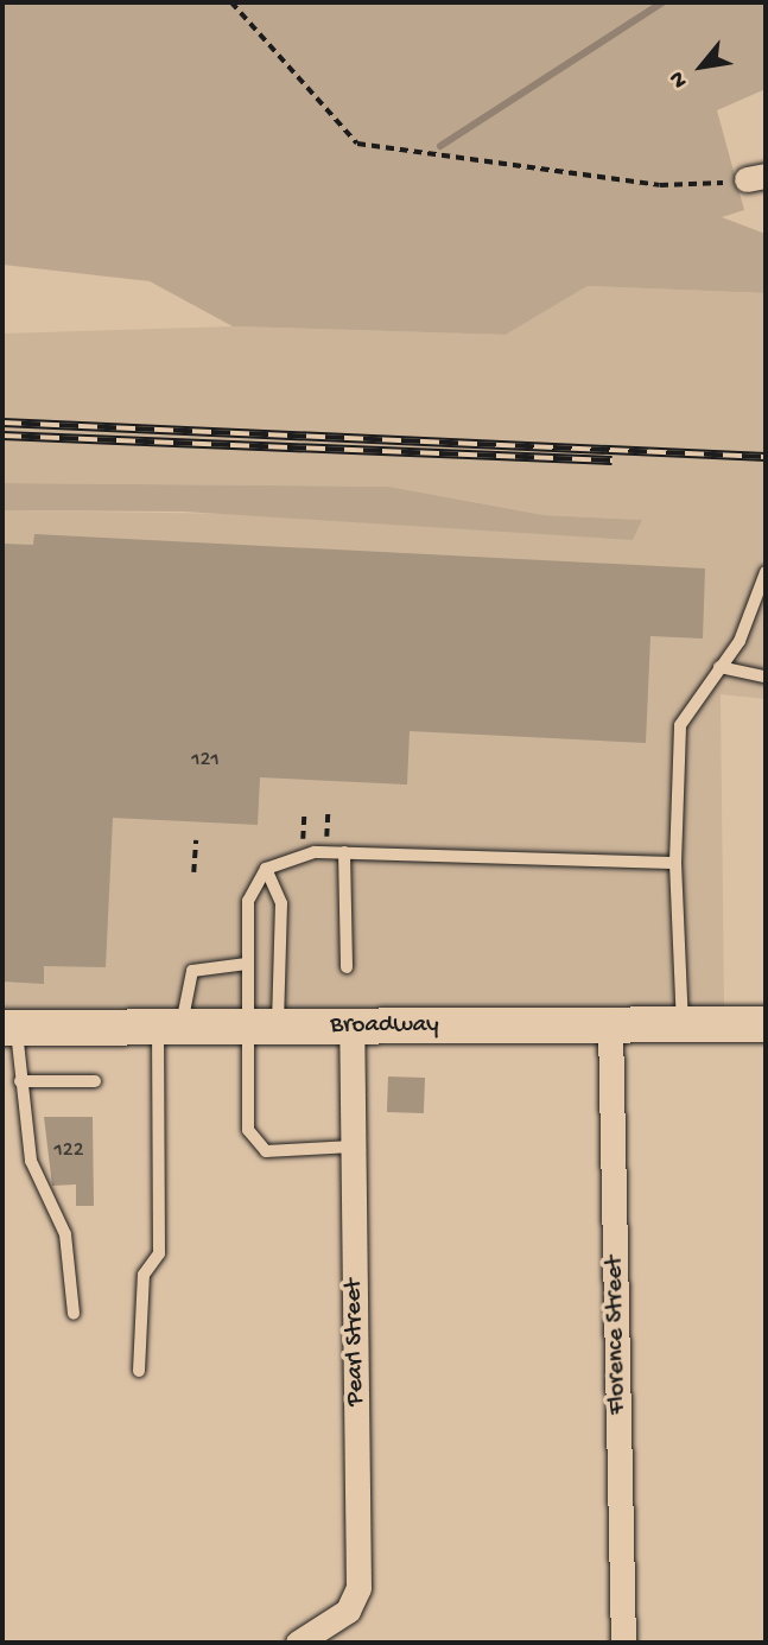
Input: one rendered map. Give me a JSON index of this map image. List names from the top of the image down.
{
  "streets": {
    "street": ["Broadway", "Florence Street", "Pearl Street"]
  },
  "crossings": [
    ["Broadway", "Florence Street"],
    ["Broadway", "Pearl Street"]
  ],
  "house_numbers": ["121", "122"],
  "north": "bottom left"
}
